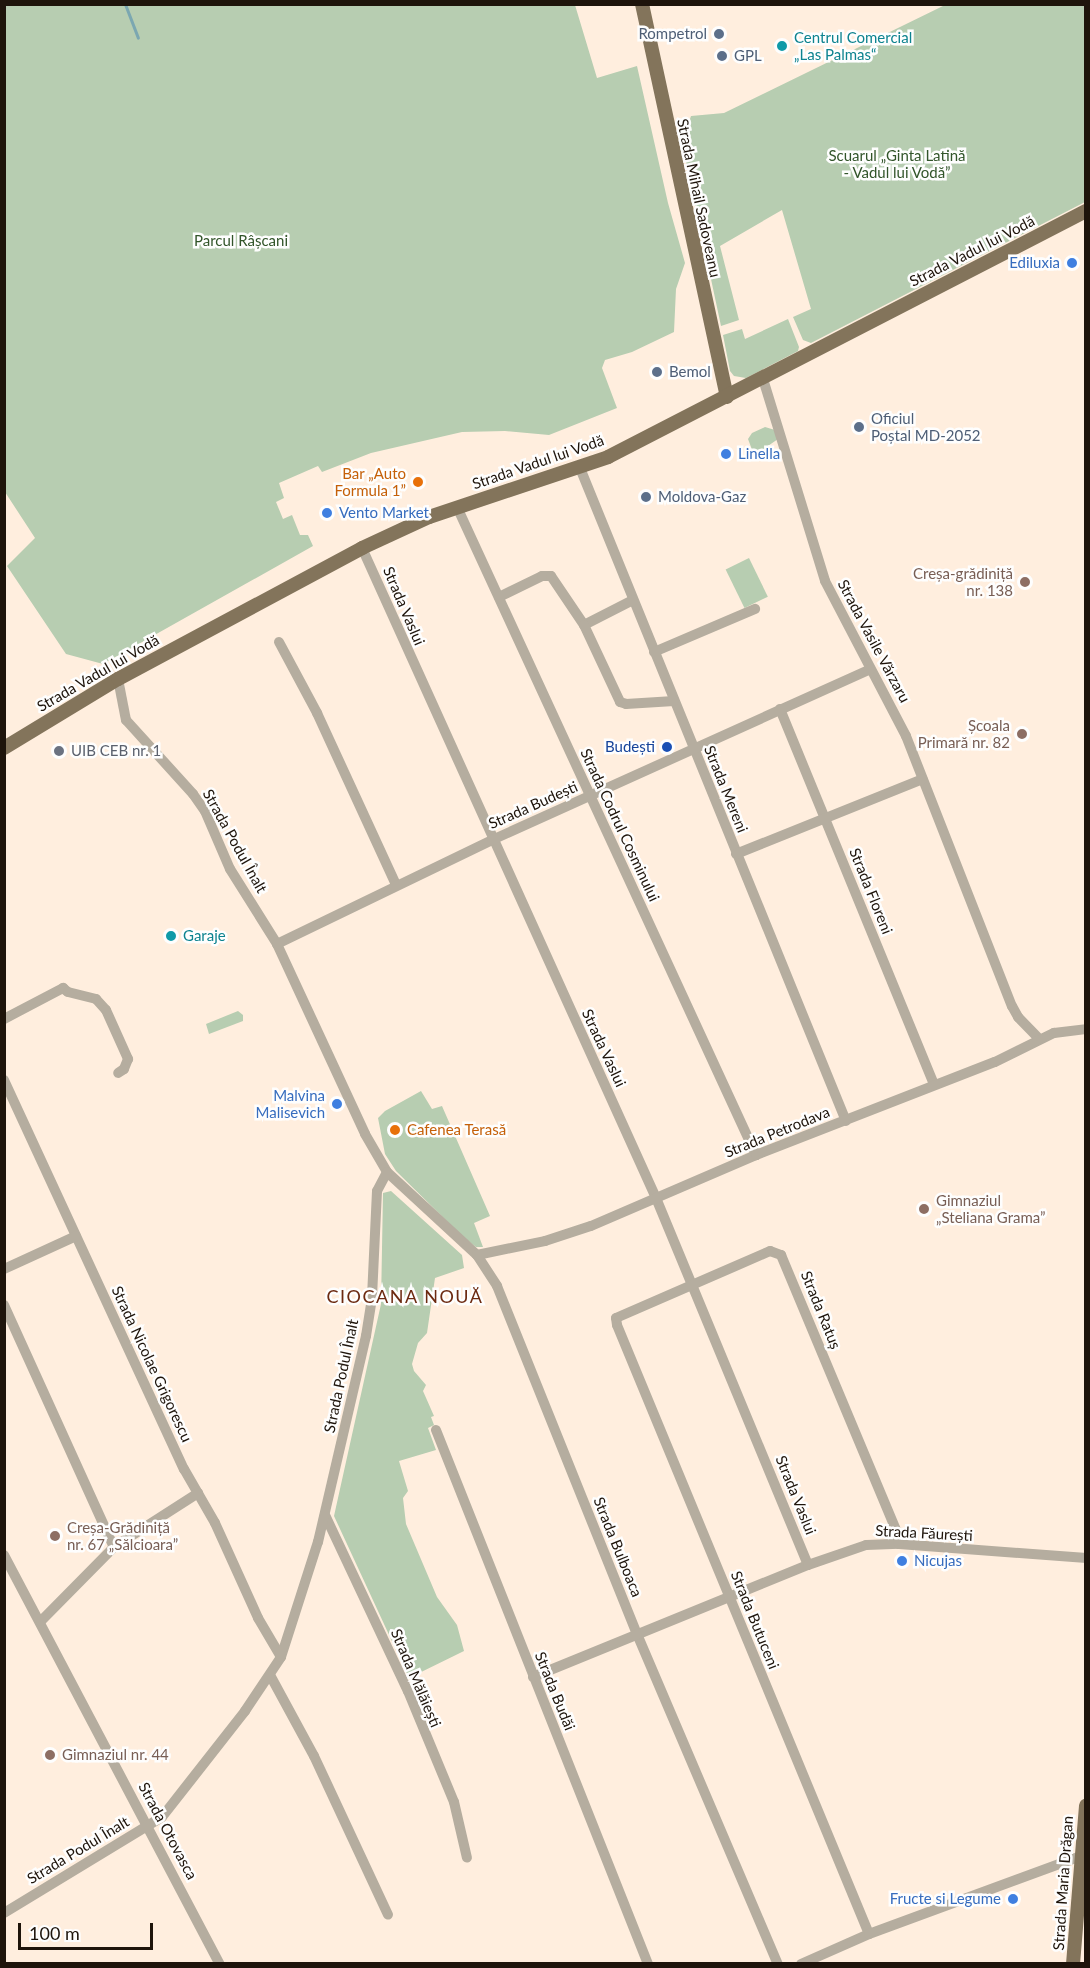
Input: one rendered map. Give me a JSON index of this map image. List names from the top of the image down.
{
  "streets": {
    "main road": ["Strada Mihail Sadoveanu", "Strada Vadul lui Vodă", "Strada Maria Drăgan"],
    "street": [
      "Strada Vaslui",
      "Strada Vasile Vărzaru",
      "Strada Mereni",
      "Strada Budești",
      "Strada Codrul Cosminului",
      "Strada Podul Înalt",
      "Strada Floreni",
      "Strada Petrodava",
      "Strada Ratuș",
      "Strada Nicolae Grigorescu",
      "Strada Făurești",
      "Strada Bulboaca",
      "Strada Butuceni",
      "Strada Mălăiești",
      "Strada Budăi",
      "Strada Otovasca"
    ]
  },
  "crossings": [
    ["Strada Mihail Sadoveanu", "Strada Vadul lui Vodă"],
    ["Strada Vadul lui Vodă", "Strada Vaslui"],
    ["Strada Vadul lui Vodă", "Strada Vasile Vărzaru"],
    ["Strada Vadul lui Vodă", "Strada Mereni"],
    ["Strada Vadul lui Vodă", "Strada Codrul Cosminului"],
    ["Strada Vadul lui Vodă", "Strada Podul Înalt"],
    ["Strada Vaslui", "Strada Budești"],
    ["Strada Vaslui", "Strada Petrodava"],
    ["Strada Vaslui", "Strada Ratuș"],
    ["Strada Vaslui", "Strada Făurești"],
    ["Strada Vasile Vărzaru", "Strada Budești"],
    ["Strada Vasile Vărzaru", "Strada Petrodava"],
    ["Strada Mereni", "Strada Budești"],
    ["Strada Mereni", "Strada Petrodava"],
    ["Strada Budești", "Strada Codrul Cosminului"],
    ["Strada Budești", "Strada Podul Înalt"],
    ["Strada Budești", "Strada Floreni"],
    ["Strada Codrul Cosminului", "Strada Petrodava"],
    ["Strada Podul Înalt", "Strada Nicolae Grigorescu"],
    ["Strada Podul Înalt", "Strada Bulboaca"],
    ["Strada Podul Înalt", "Strada Mălăiești"],
    ["Strada Podul Înalt", "Strada Otovasca"],
    ["Strada Floreni", "Strada Petrodava"],
    ["Strada Petrodava", "Strada Bulboaca"],
    ["Strada Ratuș", "Strada Făurești"],
    ["Strada Ratuș", "Strada Butuceni"],
    ["Strada Făurești", "Strada Bulboaca"],
    ["Strada Făurești", "Strada Butuceni"],
    ["Strada Făurești", "Strada Budăi"]
  ],
  "districts": ["CIOCANA NOUĂ"],
  "parks": ["Scuarul „Ginta Latină - Vadul lui Vodă”", "Parcul Râșcani"],
  "places": [
    "Rompetrol",
    "Centrul Comercial „Las Palmas“",
    "GPL",
    "Ediluxia",
    "Bemol",
    "Oficiul Poștal MD-2052",
    "Linella",
    "Bar „Auto Formula 1”",
    "Moldova-Gaz",
    "Vento Market",
    "Creșa-grădiniță nr. 138",
    "Școala Primară nr. 82",
    "Budești",
    "UIB CEB nr. 1",
    "Garaje",
    "Malvina Malisevich",
    "Cafenea Terasă",
    "Gimnaziul „Steliana Grama”",
    "Creșa-Grădiniță nr. 67 „Sălcioara”",
    "Nicujas",
    "Gimnaziul nr. 44",
    "Fructe si Legume"
  ],
  "scale_bar": "100 m"
}
